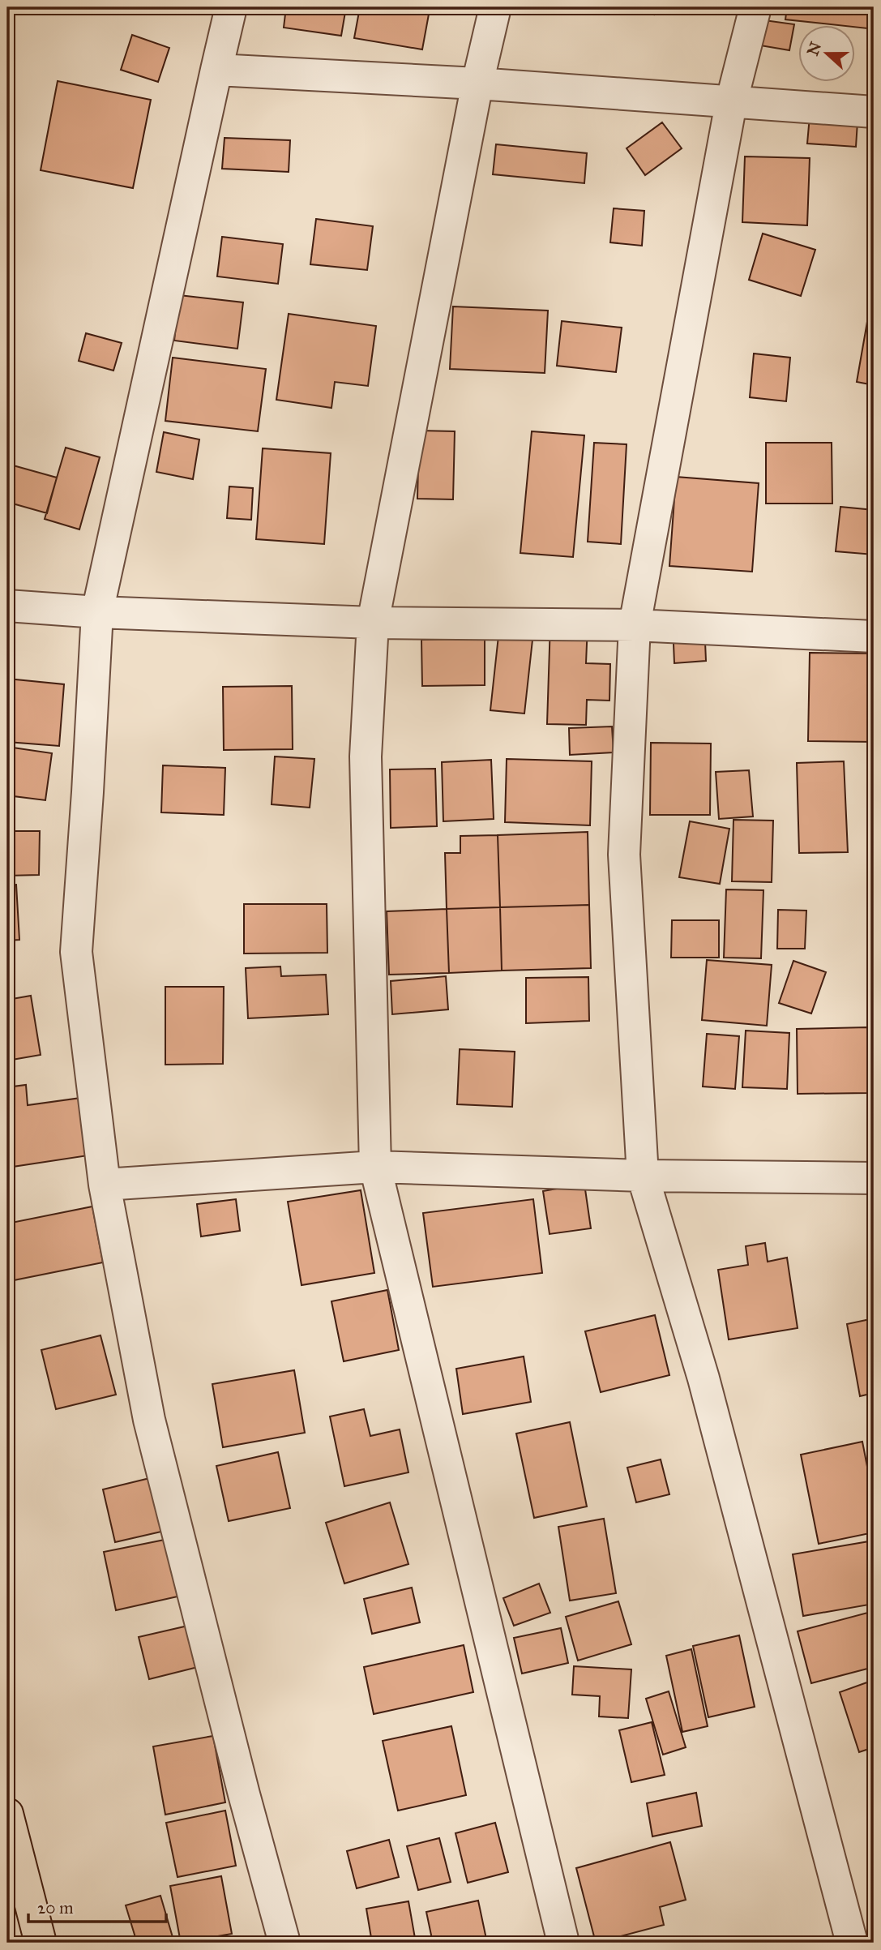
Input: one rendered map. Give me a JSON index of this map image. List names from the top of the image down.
{
  "scale_bar": "20 m",
  "north": "left"
}
